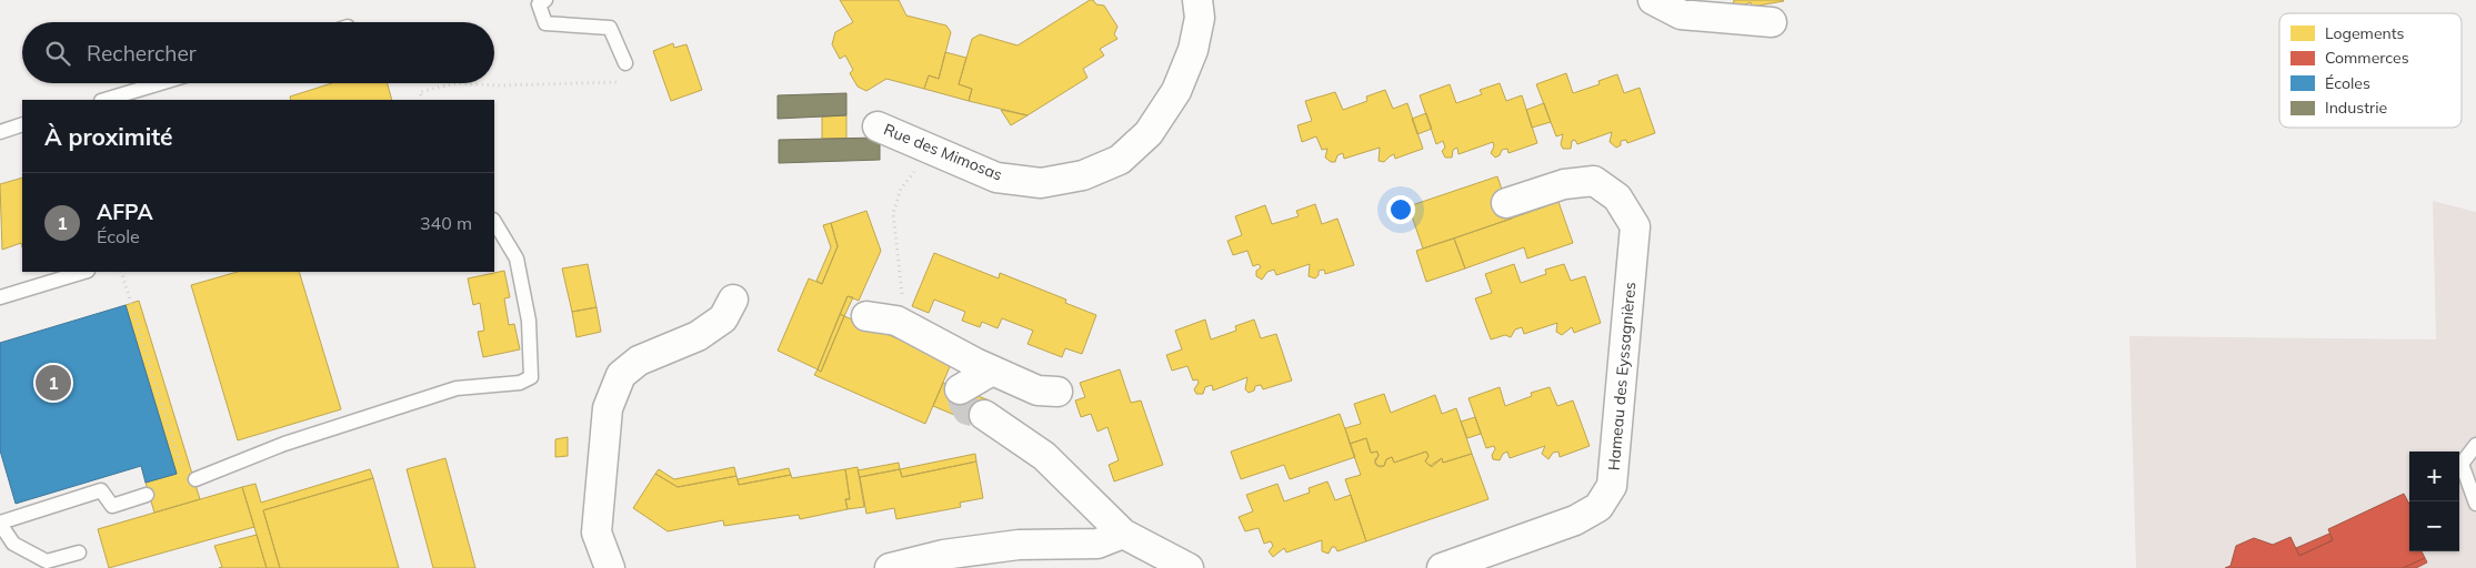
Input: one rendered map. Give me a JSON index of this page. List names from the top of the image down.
{
  "streets": {
    "street": ["Rue des Mimosas", "Hameau des Eyssagnières"]
  },
  "legend": [
    "Logements",
    "Commerces",
    "Écoles",
    "Industrie"
  ],
  "page": {
    "search": "Rechercher",
    "heading": "À proximité",
    "list": [
      {
        "mark": "1",
        "name": "AFPA",
        "note": "École",
        "value": "340 m"
      }
    ],
    "pins": "1",
    "map_buttons": ["+", "−"]
  }
}
